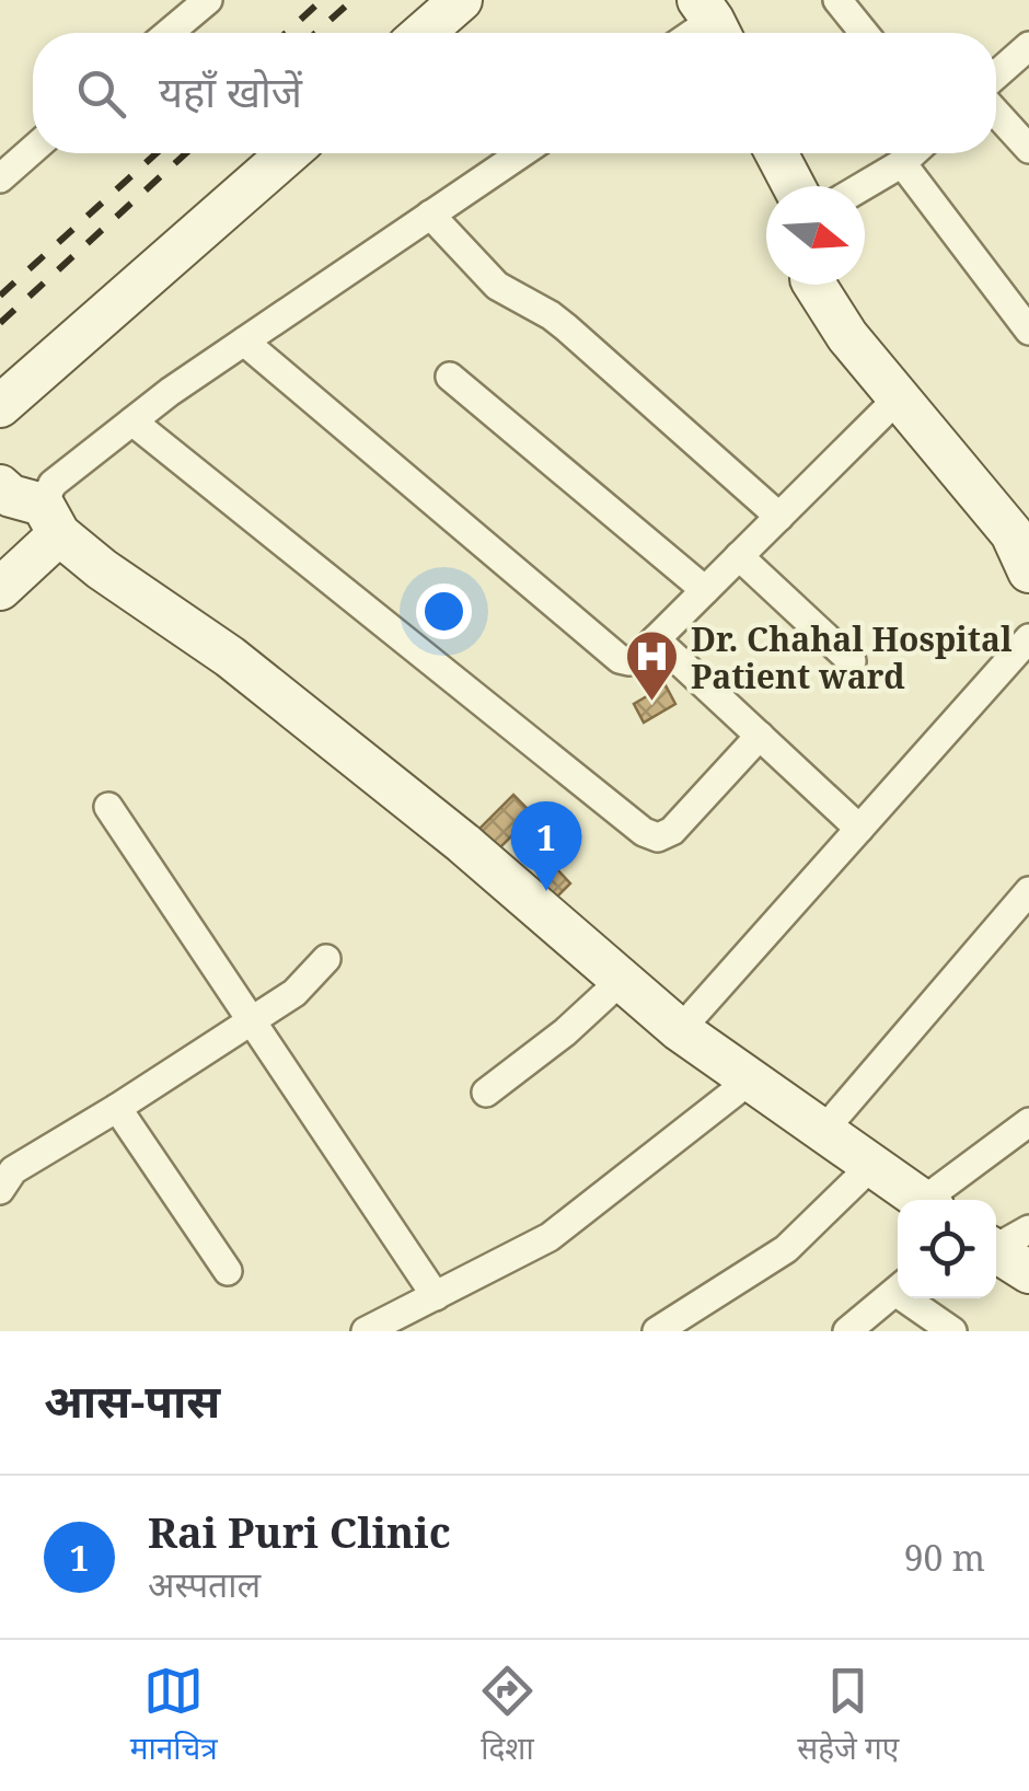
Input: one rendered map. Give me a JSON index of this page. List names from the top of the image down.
{
  "places": {
    "hospital": ["Dr. Chahal Hospital Patient ward"]
  },
  "north": "right",
  "page": {
    "search": "यहाँ खोजें",
    "pins": "1",
    "heading": "आस-पास",
    "list": [
      {
        "mark": "1",
        "name": "Rai Puri Clinic",
        "note": "अस्पताल",
        "value": "90 m"
      }
    ],
    "nav": ["मानचित्र", "दिशा", "सहेजे गए"]
  }
}
